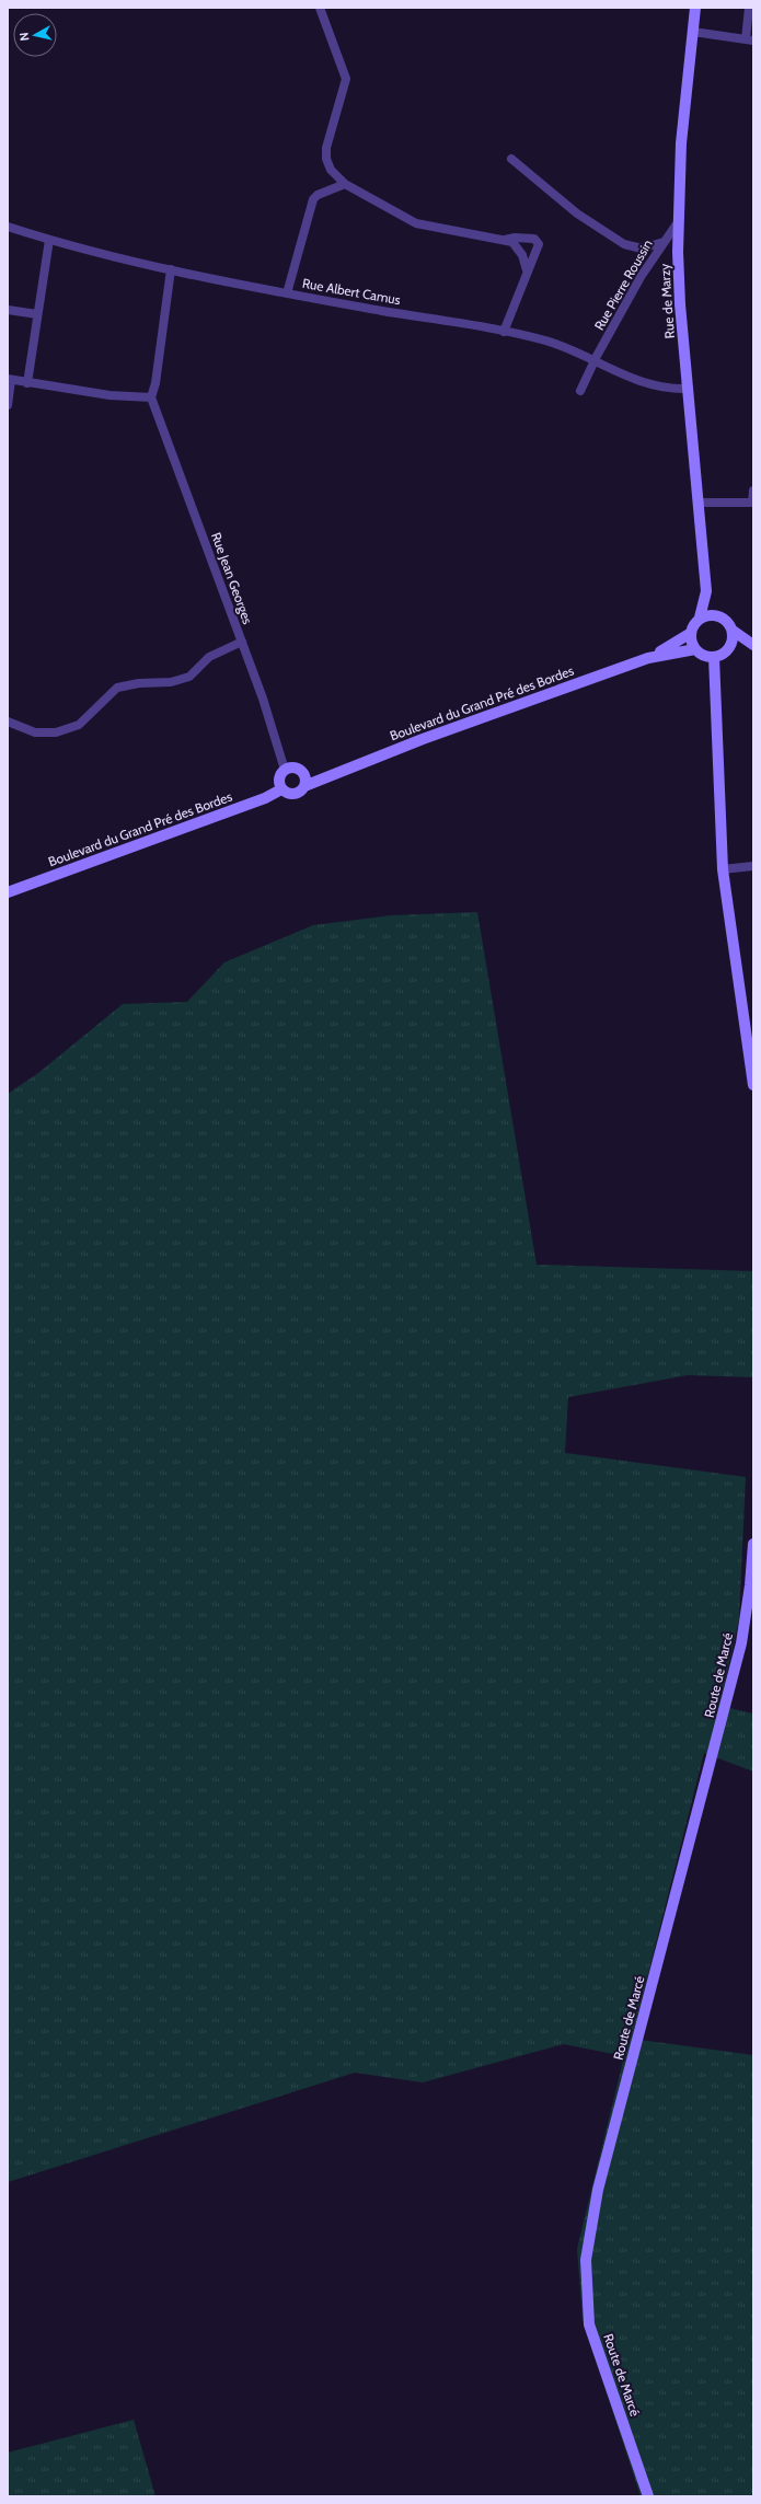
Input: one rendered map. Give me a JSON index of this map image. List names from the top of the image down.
{
  "streets": {
    "main road": ["Rue de Marzy", "Boulevard du Grand Pré des Bordes", "Route de Marcé"],
    "street": ["Rue Pierre Roussin", "Rue Albert Camus", "Rue Jean Georges"]
  },
  "crossings": [
    ["Rue Pierre Roussin", "Rue Albert Camus"],
    ["Rue Pierre Roussin", "Rue de Marzy"],
    ["Rue Albert Camus", "Rue de Marzy"],
    ["Rue de Marzy", "Boulevard du Grand Pré des Bordes"],
    ["Rue Jean Georges", "Boulevard du Grand Pré des Bordes"]
  ],
  "north": "left"
}
